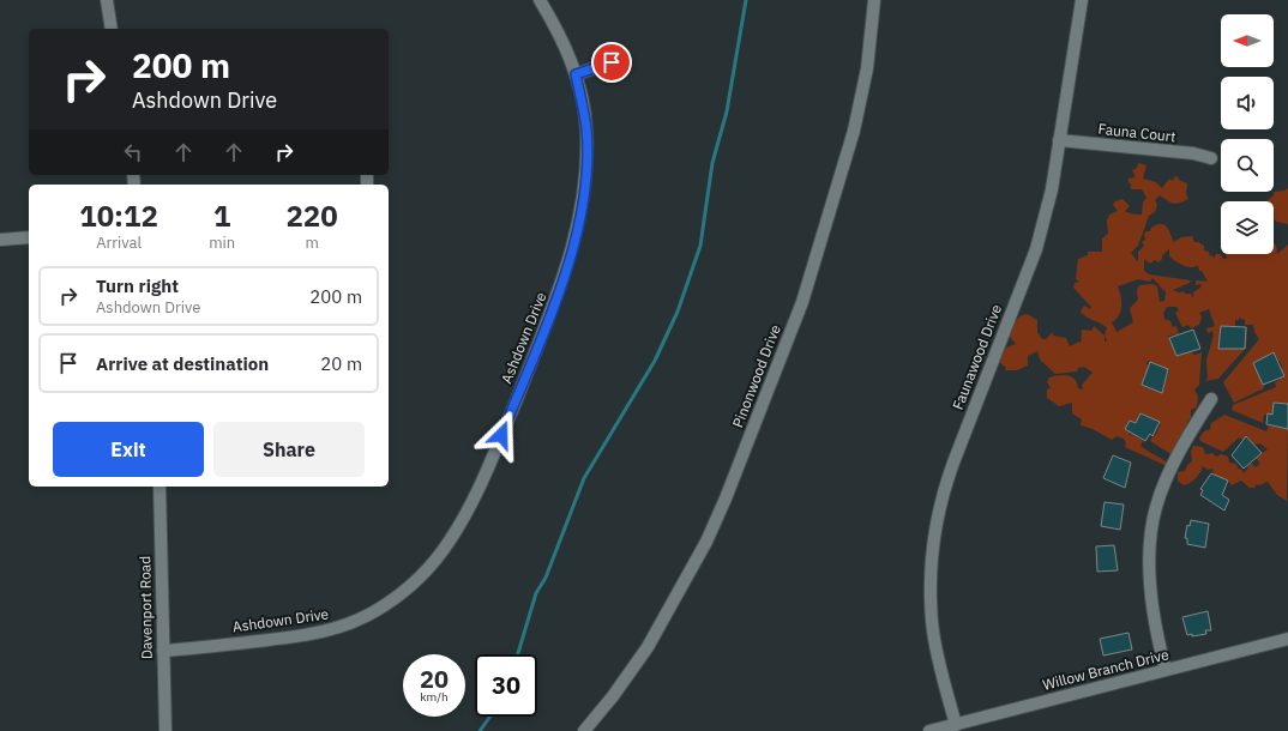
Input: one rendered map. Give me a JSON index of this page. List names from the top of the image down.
{
  "streets": {
    "street": [
      "Fauna Court",
      "Ashdown Drive",
      "Faunawood Drive",
      "Pinonwood Drive",
      "Davenport Road",
      "Willow Branch Drive"
    ]
  },
  "crossings": [
    ["Fauna Court", "Faunawood Drive"],
    ["Ashdown Drive", "Davenport Road"],
    ["Faunawood Drive", "Willow Branch Drive"]
  ],
  "north": "left",
  "page": {
    "turn": ["200 m", "Ashdown Drive"],
    "eta": [
      "10:12",
      "Arrival",
      "1",
      "min",
      "220",
      "m"
    ],
    "list": [
      {
        "name": "Turn right",
        "note": "Ashdown Drive",
        "value": "200 m"
      },
      {
        "name": "Arrive at destination",
        "value": "20 m"
      }
    ],
    "buttons": ["Exit", "Share"],
    "speed": "20 km/h",
    "limit": "30"
  }
}
